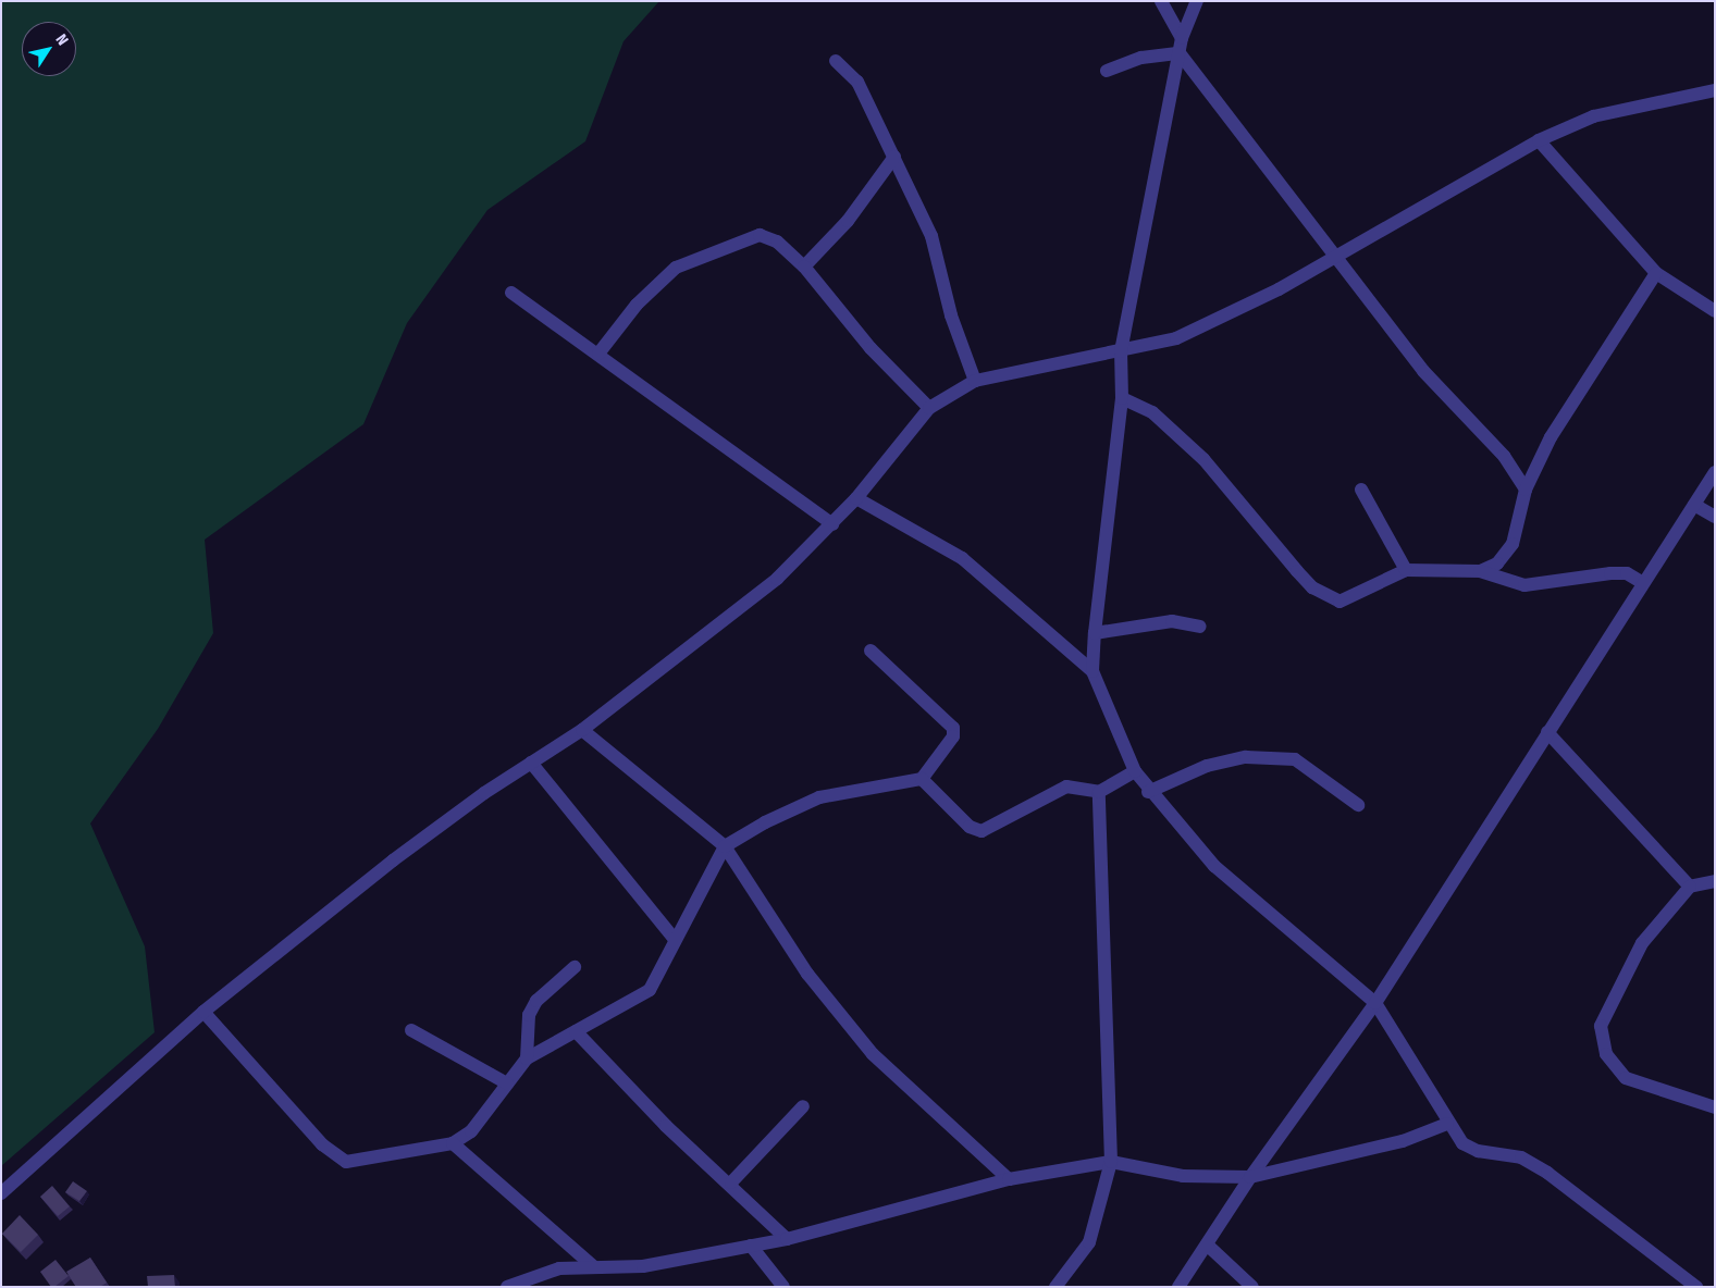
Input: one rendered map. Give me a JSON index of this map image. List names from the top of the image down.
{
  "north": "top right"
}
